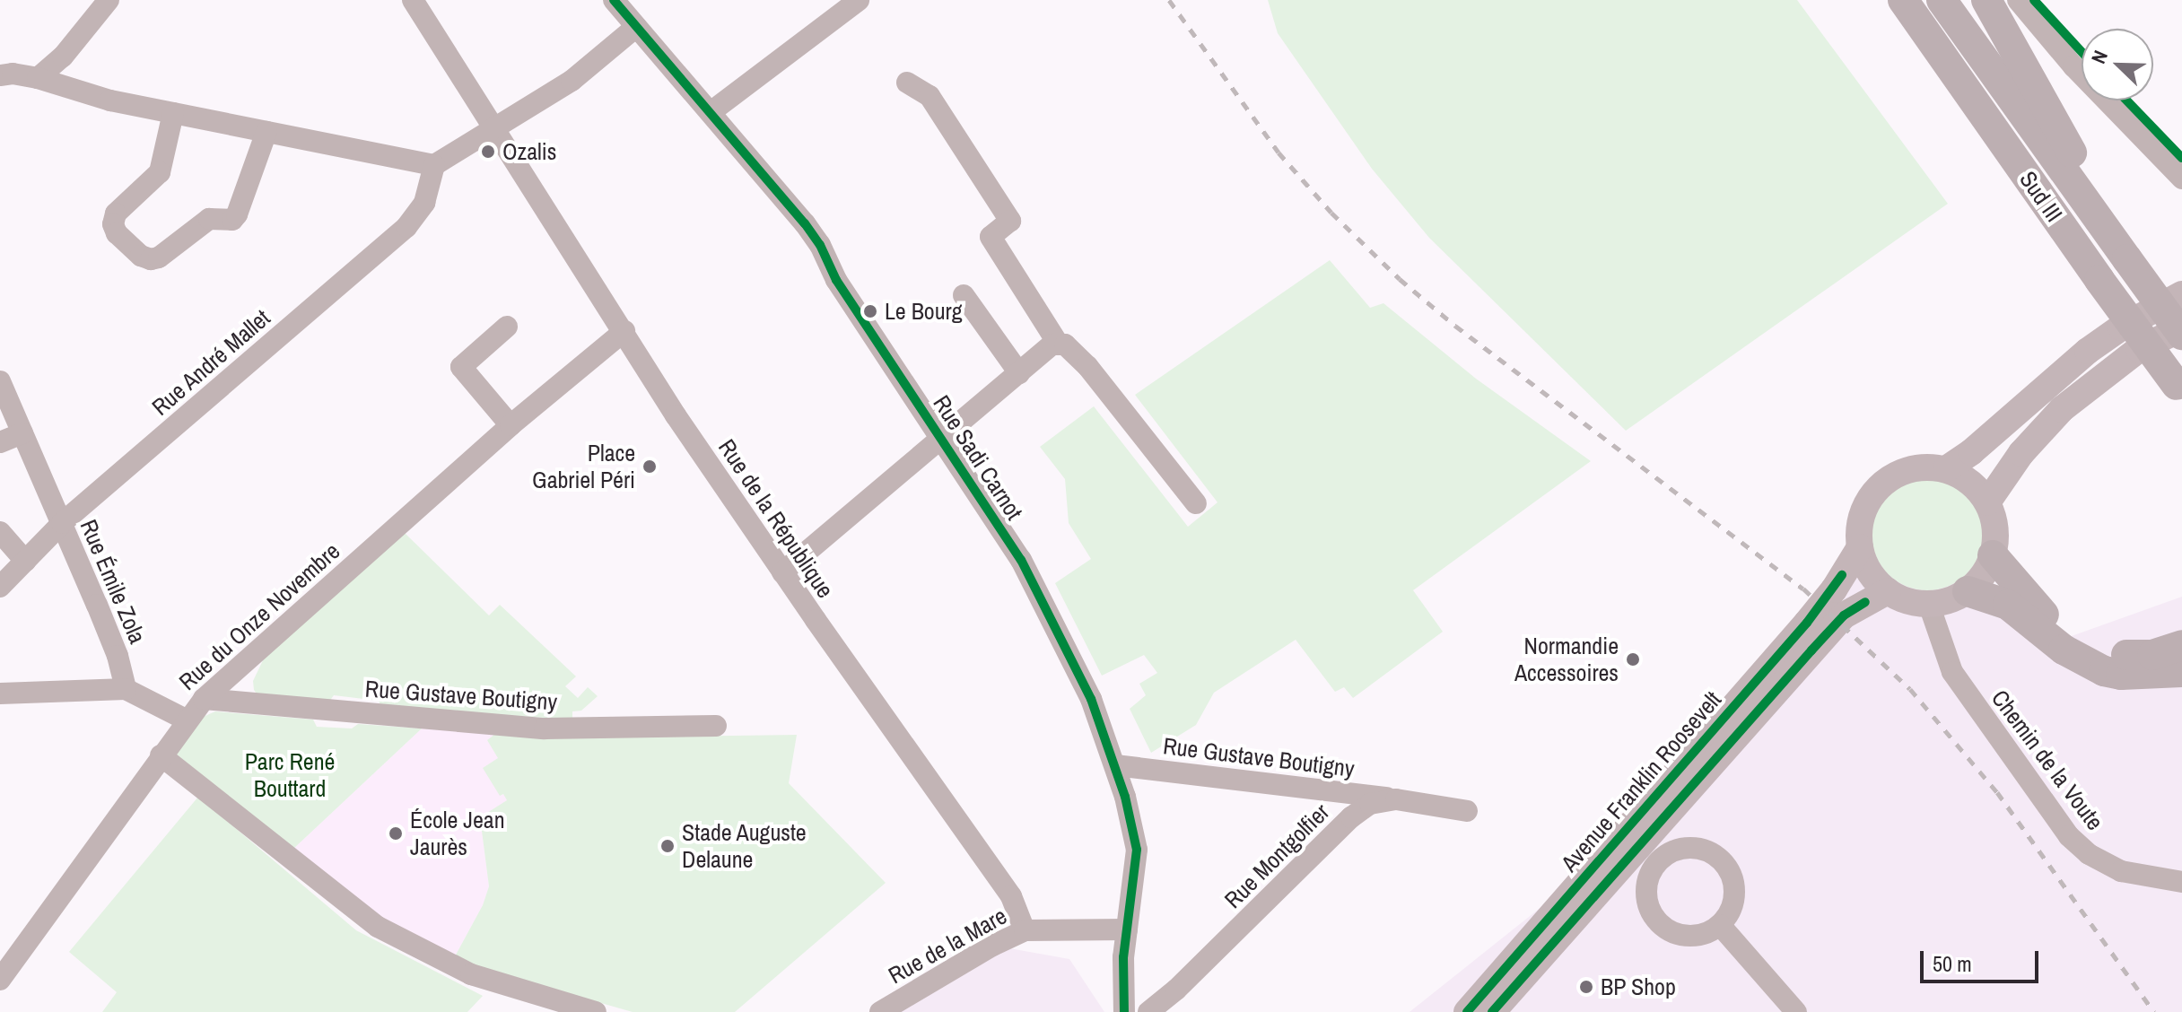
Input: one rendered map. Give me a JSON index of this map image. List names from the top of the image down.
{
  "streets": {
    "highway": ["Sud III"],
    "main road": ["Avenue Franklin Roosevelt"],
    "street": [
      "Rue André Mallet",
      "Rue Sadi Carnot",
      "Rue de la République",
      "Rue Émile Zola",
      "Rue du Onze Novembre",
      "Rue Gustave Boutigny",
      "Chemin de la Voute",
      "Rue Montgolfier",
      "Rue de la Mare"
    ]
  },
  "crossings": [
    ["Rue André Mallet", "Rue Émile Zola"],
    ["Rue Sadi Carnot", "Rue Gustave Boutigny"],
    ["Rue Sadi Carnot", "Rue de la Mare"],
    ["Rue de la République", "Rue du Onze Novembre"],
    ["Rue de la République", "Rue de la Mare"],
    ["Rue du Onze Novembre", "Rue Gustave Boutigny"],
    ["Rue Gustave Boutigny", "Rue Montgolfier"],
    ["Chemin de la Voute", "Avenue Franklin Roosevelt"]
  ],
  "parks": ["Parc René Bouttard"],
  "places": [
    "Ozalis",
    "Le Bourg",
    "Place Gabriel Péri",
    "Normandie Accessoires",
    "École Jean Jaurès",
    "Stade Auguste Delaune",
    "BP Shop"
  ],
  "scale_bar": "50 m",
  "north": "top left"
}
